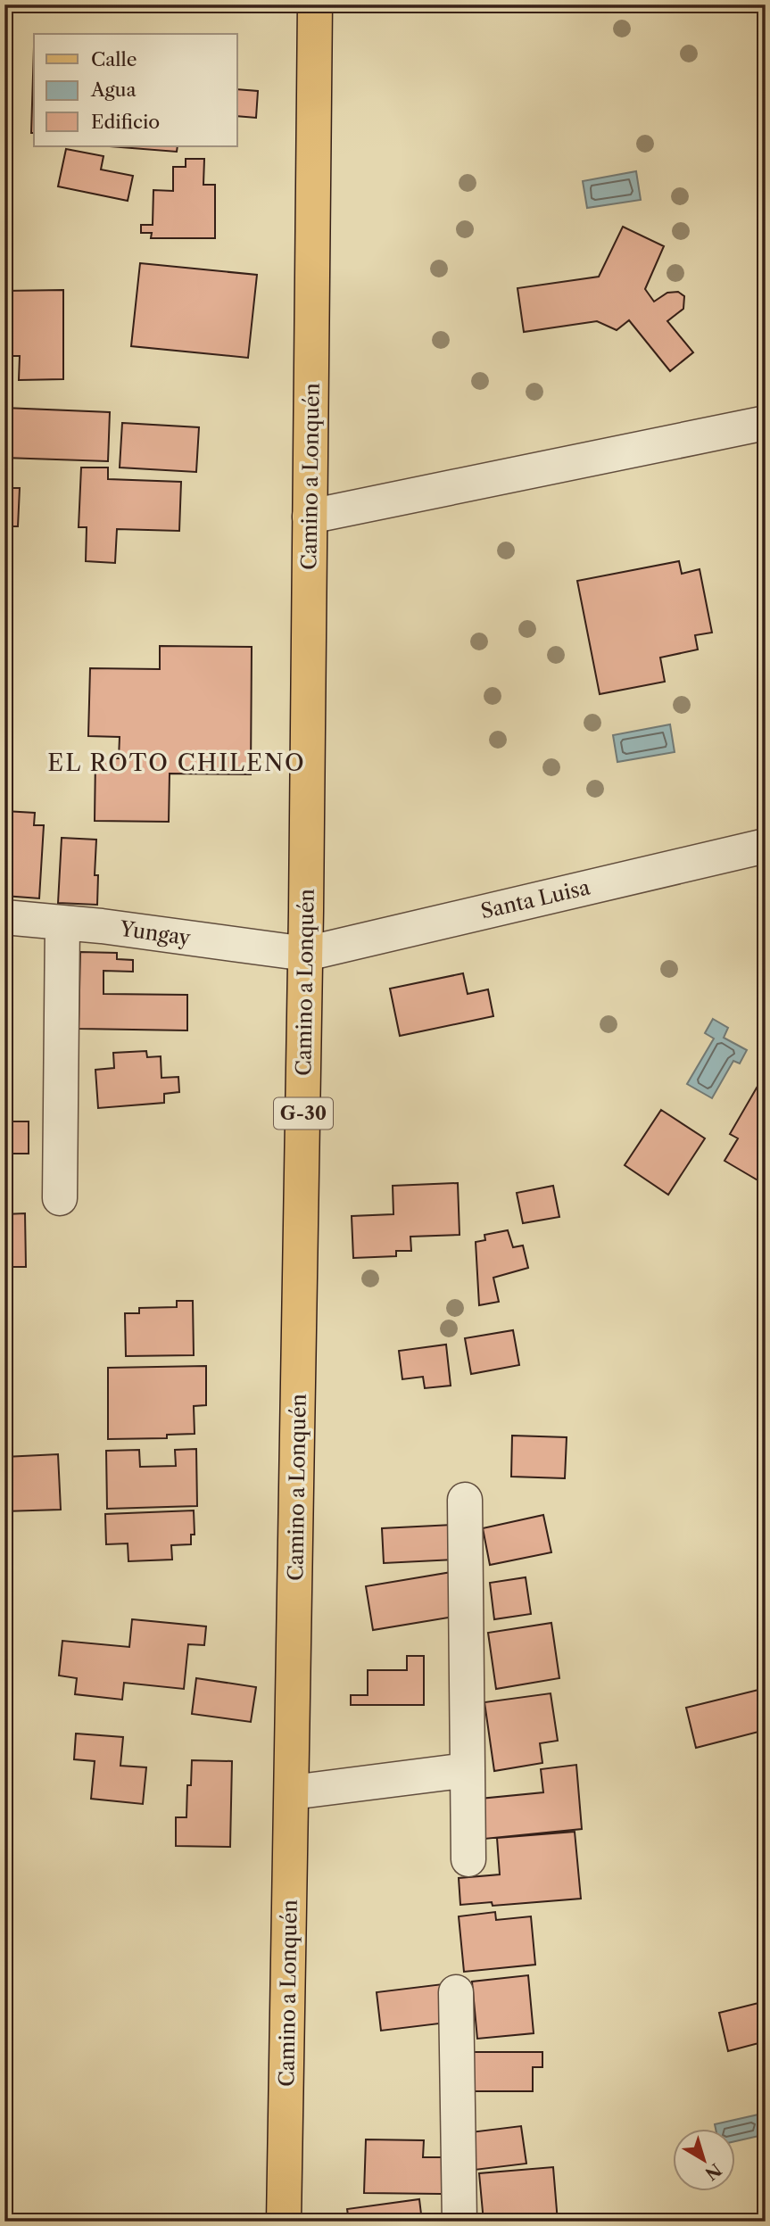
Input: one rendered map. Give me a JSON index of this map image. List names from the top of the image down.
{
  "streets": {
    "main road": ["Camino a Lonquén", "G-30"],
    "street": ["Santa Luisa", "Yungay"]
  },
  "crossings": [
    ["Camino a Lonquén", "Santa Luisa"],
    ["Camino a Lonquén", "Yungay"],
    ["Santa Luisa", "Yungay"]
  ],
  "districts": ["EL ROTO CHILENO"],
  "legend": ["Calle", "Agua", "Edificio"],
  "north": "bottom right"
}
